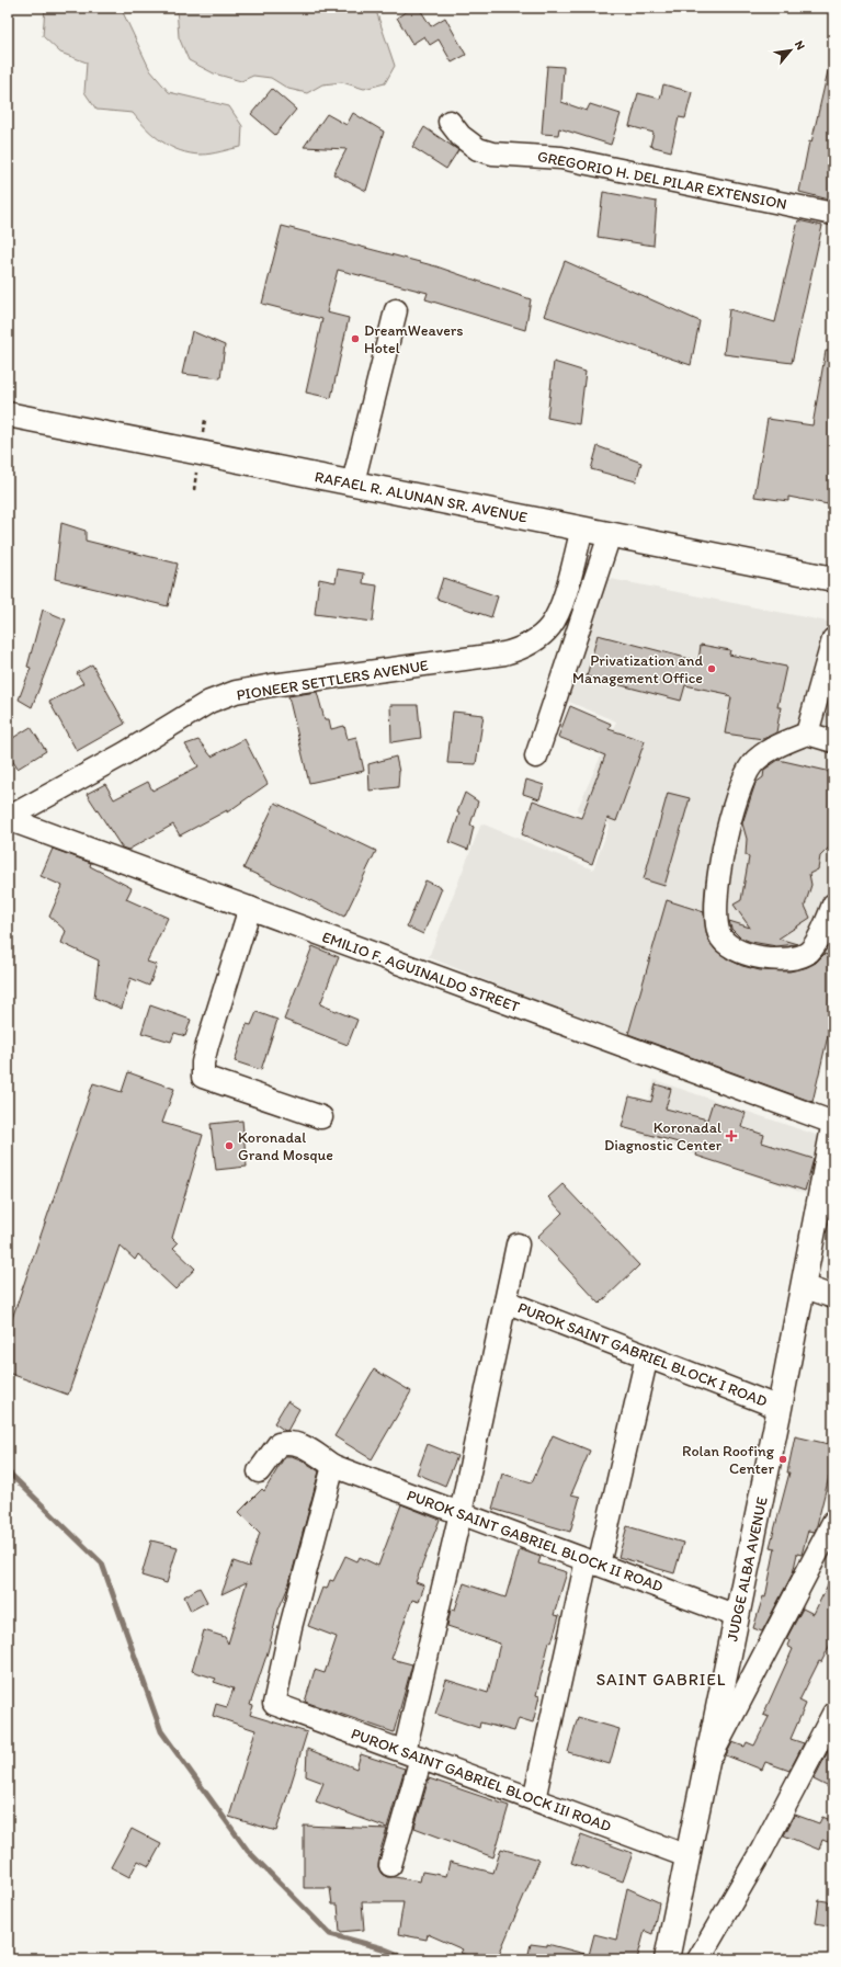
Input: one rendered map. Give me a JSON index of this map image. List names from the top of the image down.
{
  "streets": {
    "main road": ["RAFAEL R. ALUNAN SR. AVENUE", "JUDGE ALBA AVENUE"],
    "street": [
      "GREGORIO H. DEL PILAR EXTENSION",
      "PIONEER SETTLERS AVENUE",
      "EMILIO F. AGUINALDO STREET",
      "PUROK SAINT GABRIEL BLOCK I ROAD",
      "PUROK SAINT GABRIEL BLOCK II ROAD",
      "PUROK SAINT GABRIEL BLOCK III ROAD"
    ]
  },
  "crossings": [
    ["RAFAEL R. ALUNAN SR. AVENUE", "PIONEER SETTLERS AVENUE"],
    ["PIONEER SETTLERS AVENUE", "EMILIO F. AGUINALDO STREET"],
    ["PUROK SAINT GABRIEL BLOCK I ROAD", "JUDGE ALBA AVENUE"],
    ["PUROK SAINT GABRIEL BLOCK II ROAD", "JUDGE ALBA AVENUE"],
    ["PUROK SAINT GABRIEL BLOCK II ROAD", "PUROK SAINT GABRIEL BLOCK III ROAD"],
    ["JUDGE ALBA AVENUE", "PUROK SAINT GABRIEL BLOCK III ROAD"]
  ],
  "districts": ["SAINT GABRIEL"],
  "places": {
    "other": [
      "DreamWeavers Hotel",
      "Privatization and Management Office",
      "Koronadal Grand Mosque",
      "Rolan Roofing Center"
    ],
    "health": ["Koronadal Diagnostic Center"]
  },
  "north": "top right"
}
